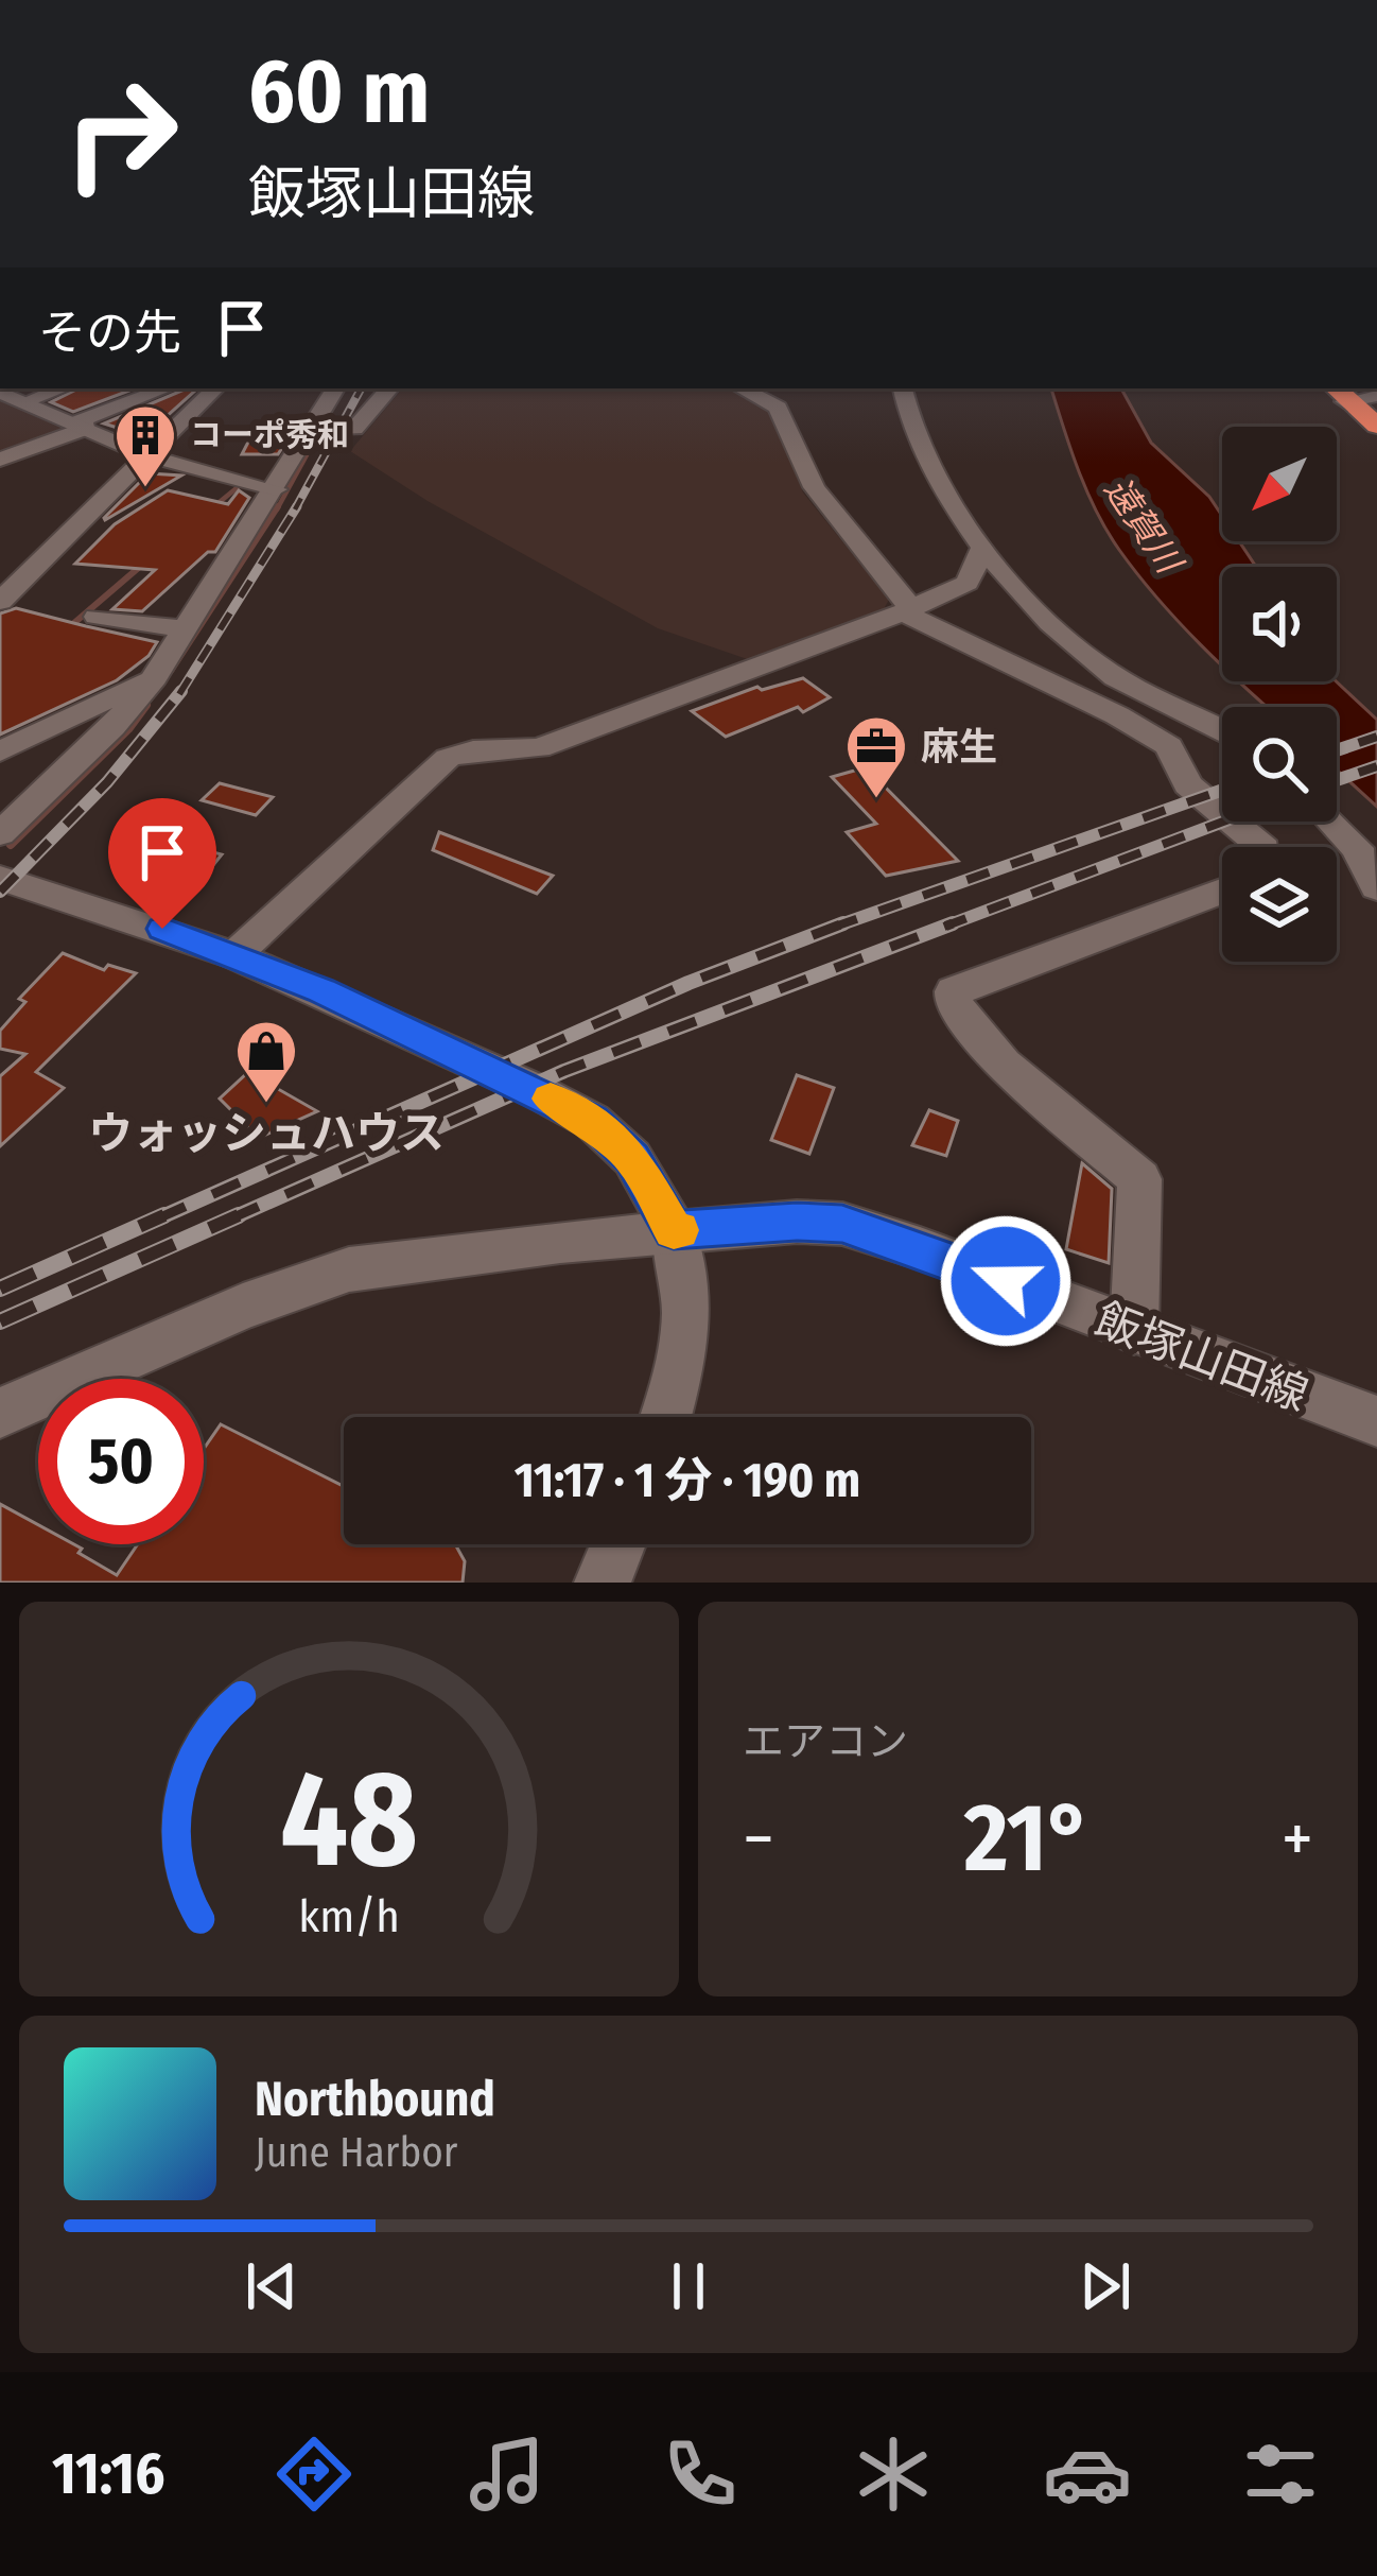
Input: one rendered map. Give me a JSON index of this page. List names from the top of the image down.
{
  "streets": {
    "street": ["飯塚山田線"]
  },
  "water": ["遠賀川"],
  "places": {
    "building": ["コーポ秀和"],
    "office": ["麻生"],
    "shop": ["ウォッシュハウス"]
  },
  "north": "bottom left",
  "page": {
    "turn": ["60 m", "飯塚山田線"],
    "then": "その先",
    "limit": "50",
    "trip": "11:17 · 1 分 · 190 m",
    "tile": "エアコン",
    "heat": ["−", "21°", "+"],
    "song": ["Northbound", "June Harbor"],
    "tabs": "11:16",
    "gauge": ["48", "km/h"]
  }
}
